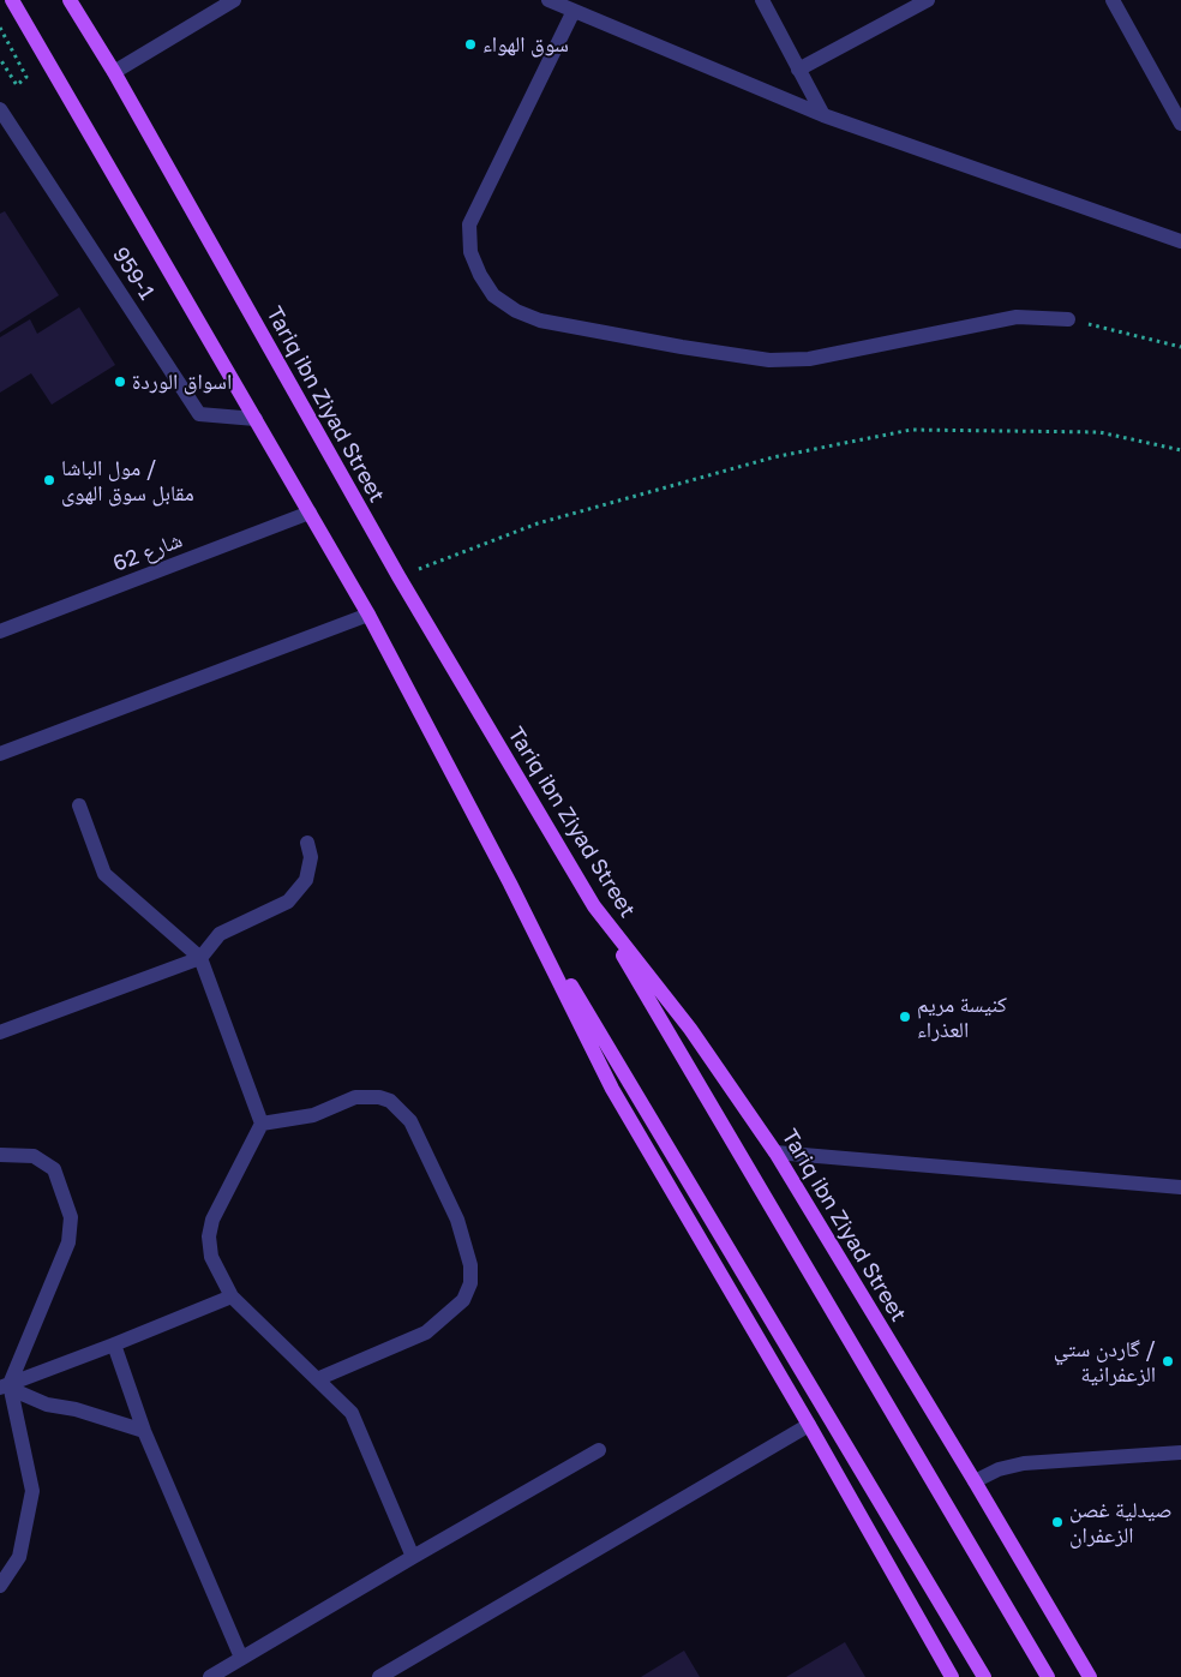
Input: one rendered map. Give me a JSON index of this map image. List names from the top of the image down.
{
  "streets": {
    "main road": ["Tariq ibn Ziyad Street"],
    "street": ["959-1", "شارع 62"]
  },
  "places": [
    "سوق الهواء",
    "اسواق الوردة",
    "مول الباشا / مقابل سوق الهوى",
    "كنيسة مريم العذراء",
    "گاردن ستي / الزعفرانية",
    "صيدلية غصن الزعفران"
  ]
}
